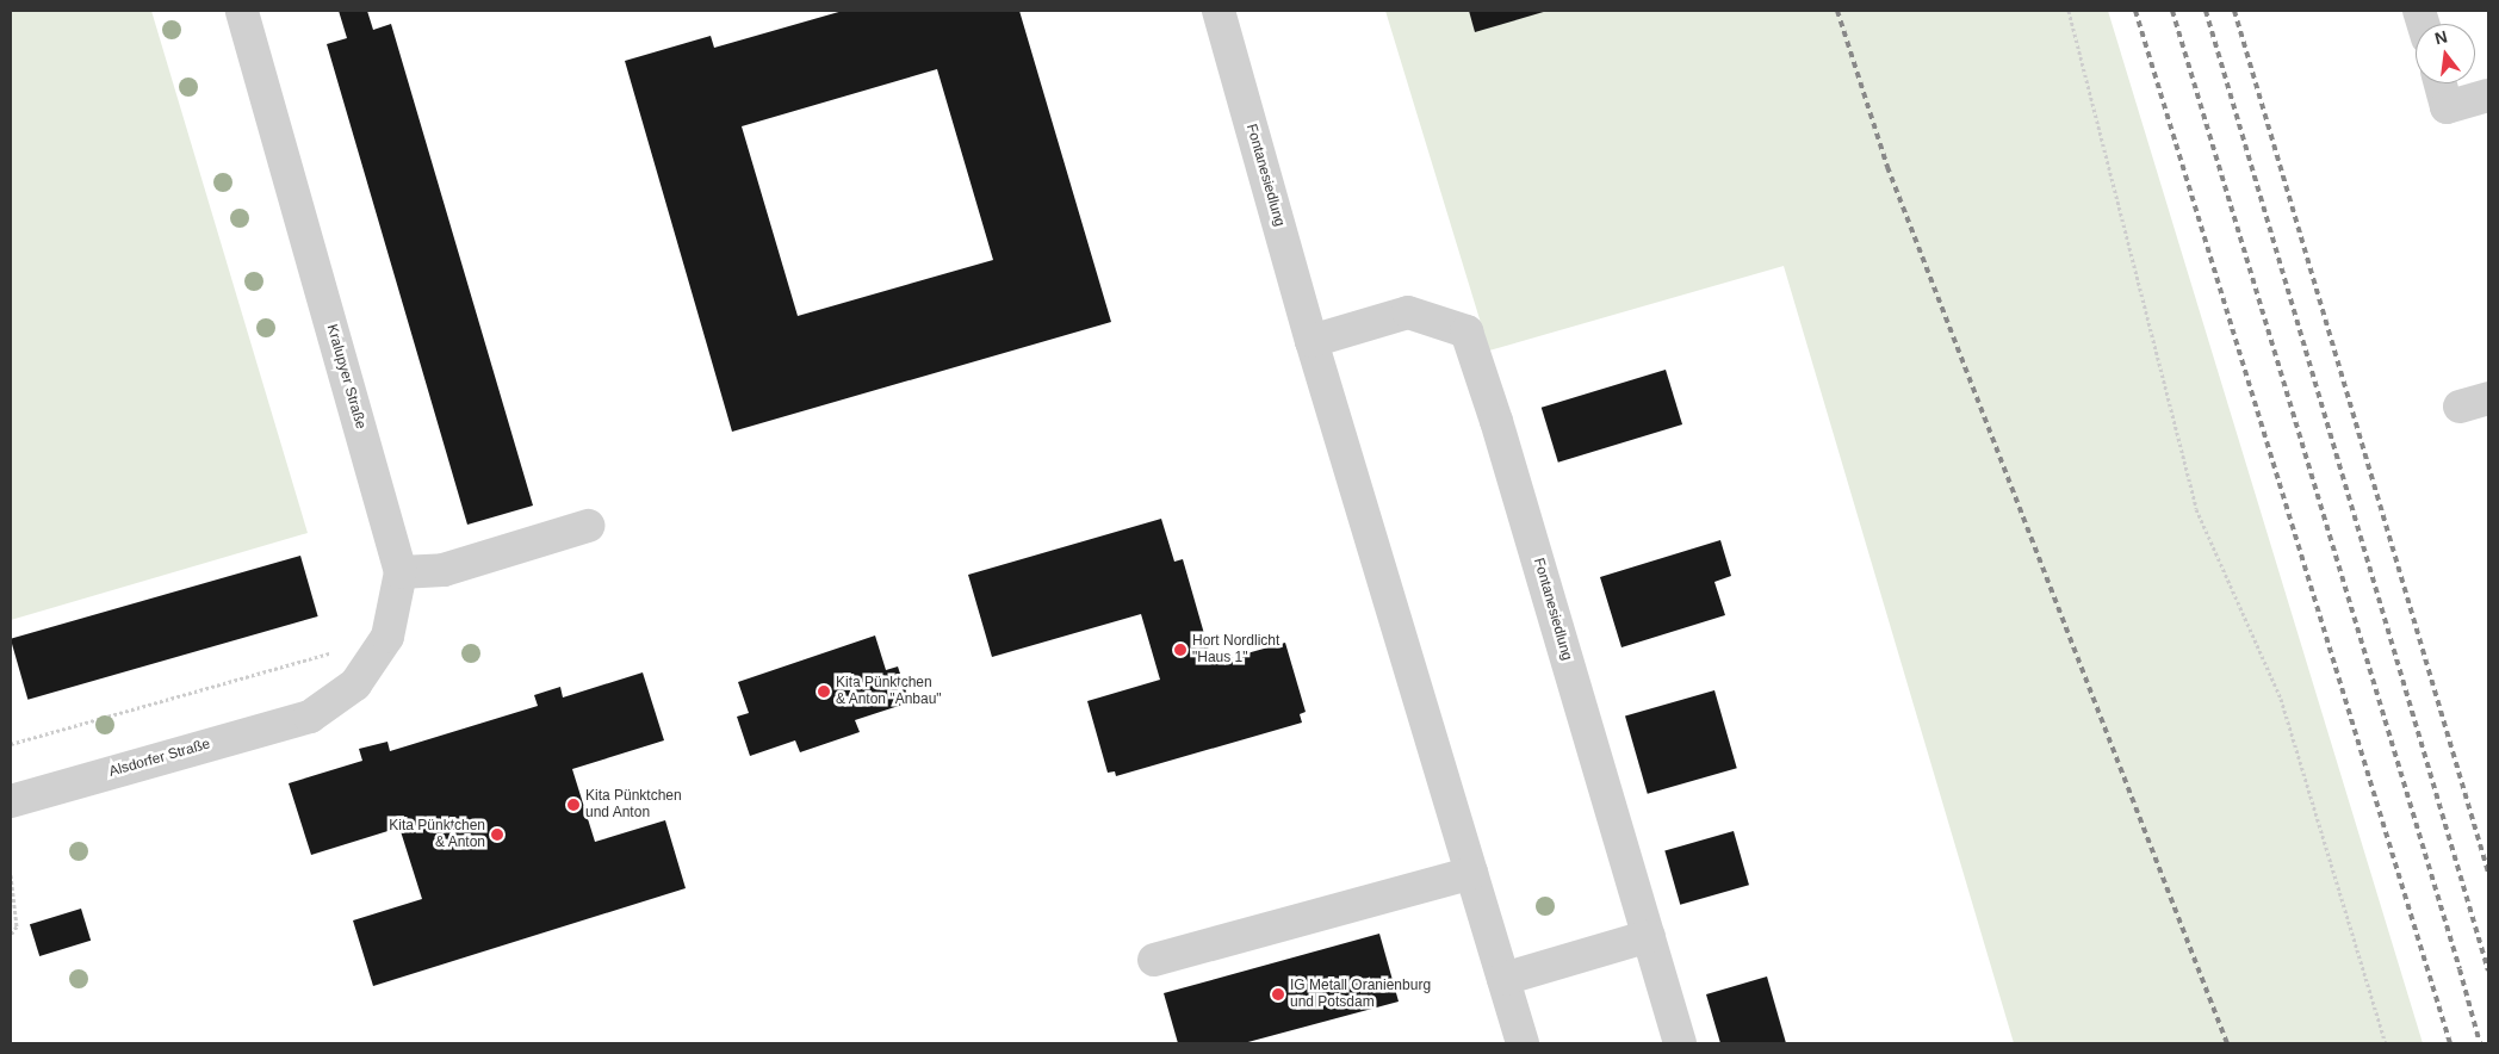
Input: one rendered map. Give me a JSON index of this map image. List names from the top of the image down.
{
  "streets": {
    "street": ["Fontanesiedlung", "Kralupyer Straße", "Alsdorfer Straße"]
  },
  "crossings": [
    ["Kralupyer Straße", "Alsdorfer Straße"]
  ],
  "places": [
    "Hort Nordlicht \"Haus 1\"",
    "Kita Pünktchen & Anton \"Anbau\"",
    "Kita Pünktchen und Anton",
    "Kita Pünktchen & Anton",
    "IG Metall Oranienburg und Potsdam"
  ],
  "north": "top"
}
